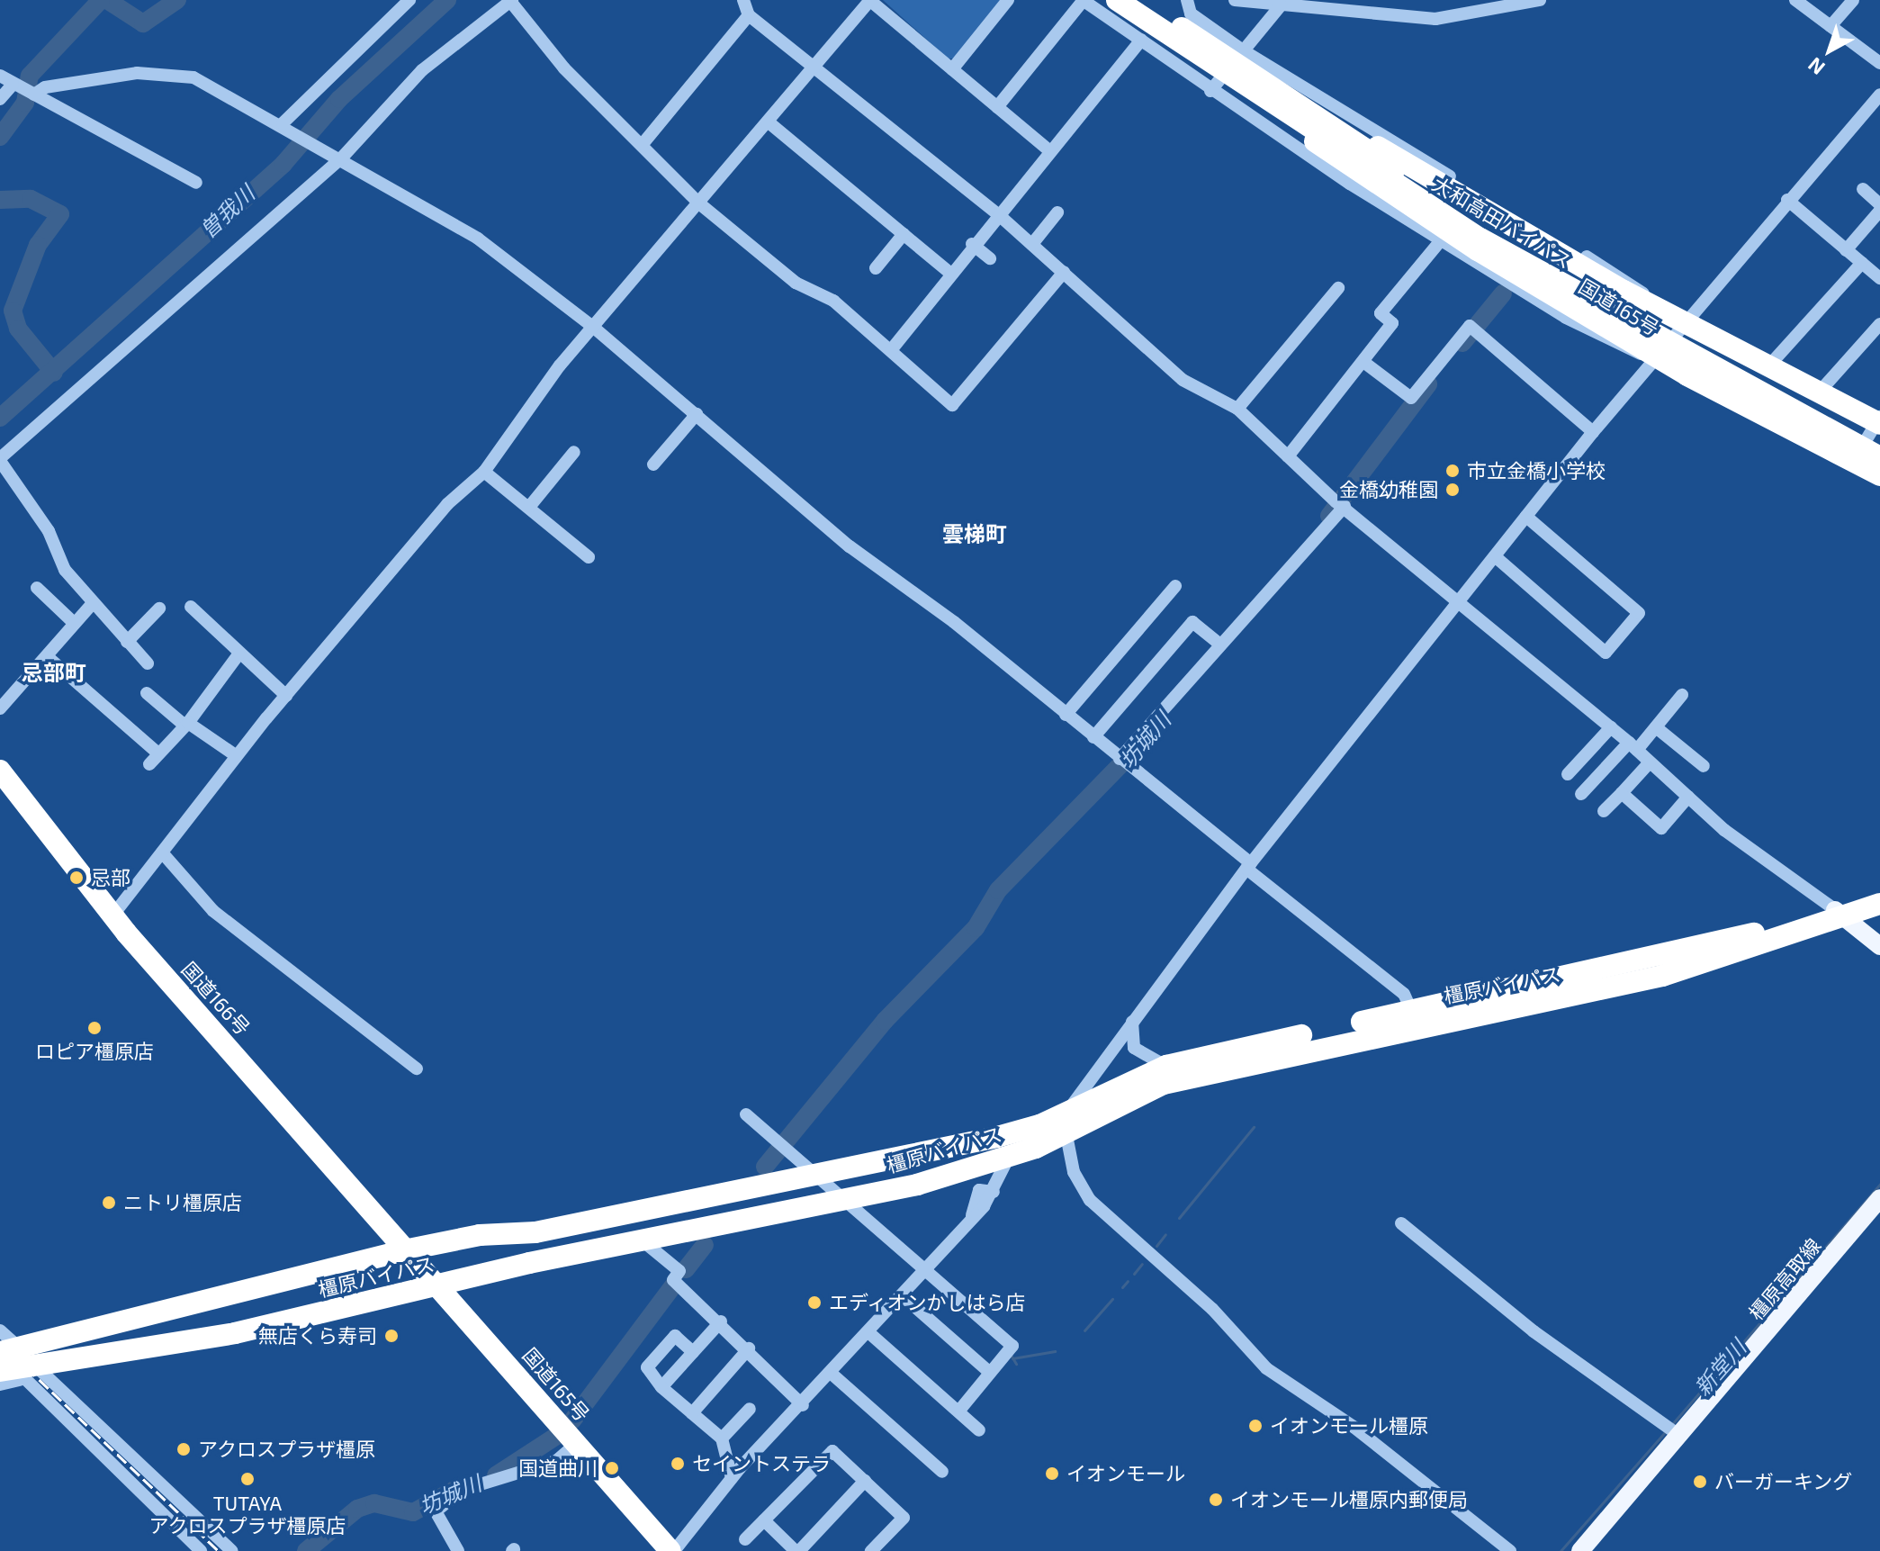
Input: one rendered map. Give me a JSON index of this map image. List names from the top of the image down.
{
  "streets": {
    "highway": [
      "大和高田バイパス",
      "国道165号",
      "橿原バイパス",
      "国道166号"
    ],
    "main road": ["橿原高取線"]
  },
  "crossings": [
    ["大和高田バイパス", "国道165号"],
    ["国道165号", "橿原バイパス"],
    ["国道165号", "国道166号"],
    ["橿原バイパス", "国道166号"]
  ],
  "districts": ["雲梯町", "忌部町"],
  "water": ["曽我川", "坊城川", "新堂川"],
  "places": [
    "市立金橋小学校",
    "金橋幼稚園",
    "忌部",
    "ロピア橿原店",
    "ニトリ橿原店",
    "エディオンかしはら店",
    "無店くら寿司",
    "イオンモール橿原",
    "アクロスプラザ橿原",
    "セイントステラ",
    "国道曲川",
    "イオンモール",
    "TUTAYA アクロスプラザ橿原店",
    "バーガーキング",
    "イオンモール橿原内郵便局"
  ],
  "north": "bottom left"
}
